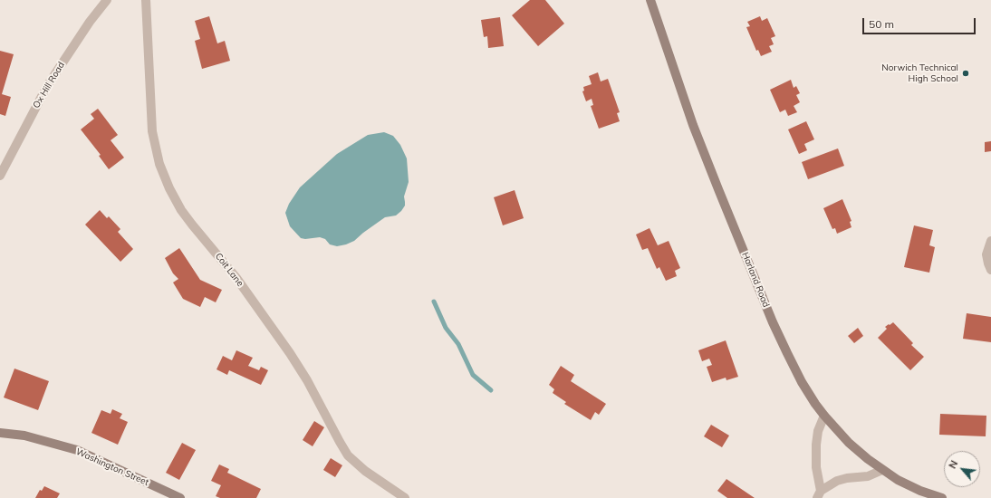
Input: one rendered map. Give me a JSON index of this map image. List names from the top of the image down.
{
  "streets": {
    "main road": ["Harland Road", "Washington Street"],
    "street": ["Ox Hill Road", "Coit Lane"]
  },
  "places": ["Norwich Technical High School"],
  "scale_bar": "50 m",
  "north": "top left"
}
